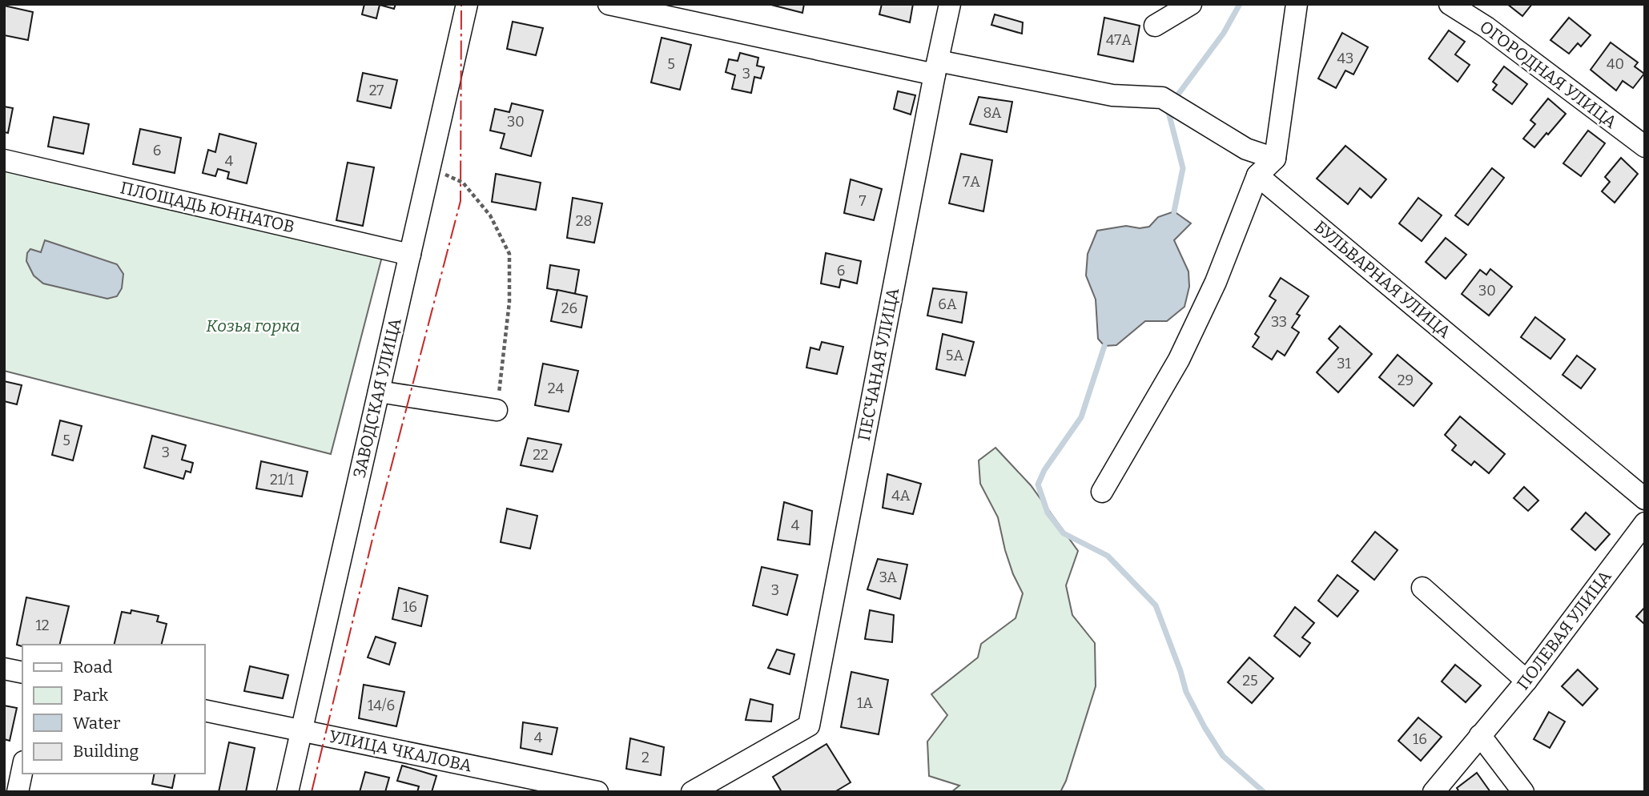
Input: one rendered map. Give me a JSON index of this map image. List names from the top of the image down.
{
  "streets": {
    "street": [
      "ОГОРОДНАЯ УЛИЦА",
      "ПЛОЩАДЬ ЮННАТОВ",
      "БУЛЬВАРНАЯ УЛИЦА",
      "ПЕСЧАНАЯ УЛИЦА",
      "ЗАВОДСКАЯ УЛИЦА",
      "ПОЛЕВАЯ УЛИЦА",
      "УЛИЦА ЧКАЛОВА"
    ]
  },
  "crossings": [
    ["ПЛОЩАДЬ ЮННАТОВ", "ЗАВОДСКАЯ УЛИЦА"],
    ["ЗАВОДСКАЯ УЛИЦА", "УЛИЦА ЧКАЛОВА"]
  ],
  "parks": ["Козья горка"],
  "house_numbers": [
    "47А",
    "43",
    "5",
    "40",
    "3",
    "27",
    "8А",
    "30",
    "6",
    "4",
    "7А",
    "7",
    "28",
    "6",
    "30",
    "6А",
    "26",
    "33",
    "5А",
    "31",
    "29",
    "24",
    "5",
    "3",
    "22",
    "21/1",
    "4А",
    "4",
    "3А",
    "3",
    "16",
    "12",
    "25",
    "1А",
    "14/6",
    "4",
    "16",
    "2"
  ],
  "legend": [
    "Road",
    "Park",
    "Water",
    "Building"
  ]
}
